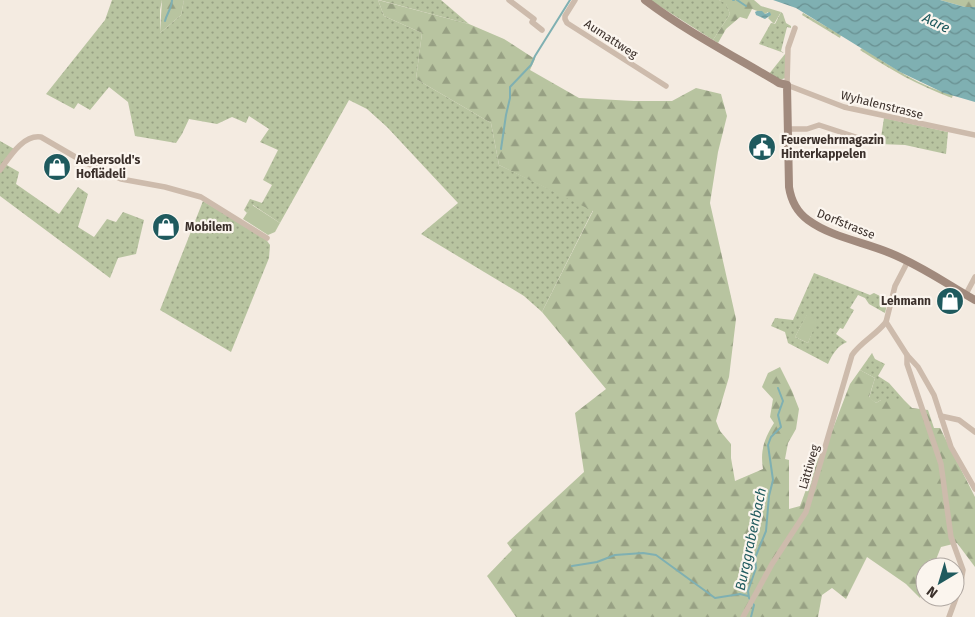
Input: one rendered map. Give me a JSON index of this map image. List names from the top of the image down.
{
  "streets": {
    "street": [
      "Aumattweg",
      "Wyhalenstrasse",
      "Dorfstrasse",
      "Lättiweg"
    ]
  },
  "crossings": [
    ["Wyhalenstrasse", "Dorfstrasse"]
  ],
  "water": ["Aare", "Burggrabenbach"],
  "places": {
    "public building": ["Feuerwehrmagazin Hinterkappelen"],
    "shop": ["Aebersold's Hoflädeli", "Mobilem", "Lehmann"]
  },
  "north": "bottom left"
}
